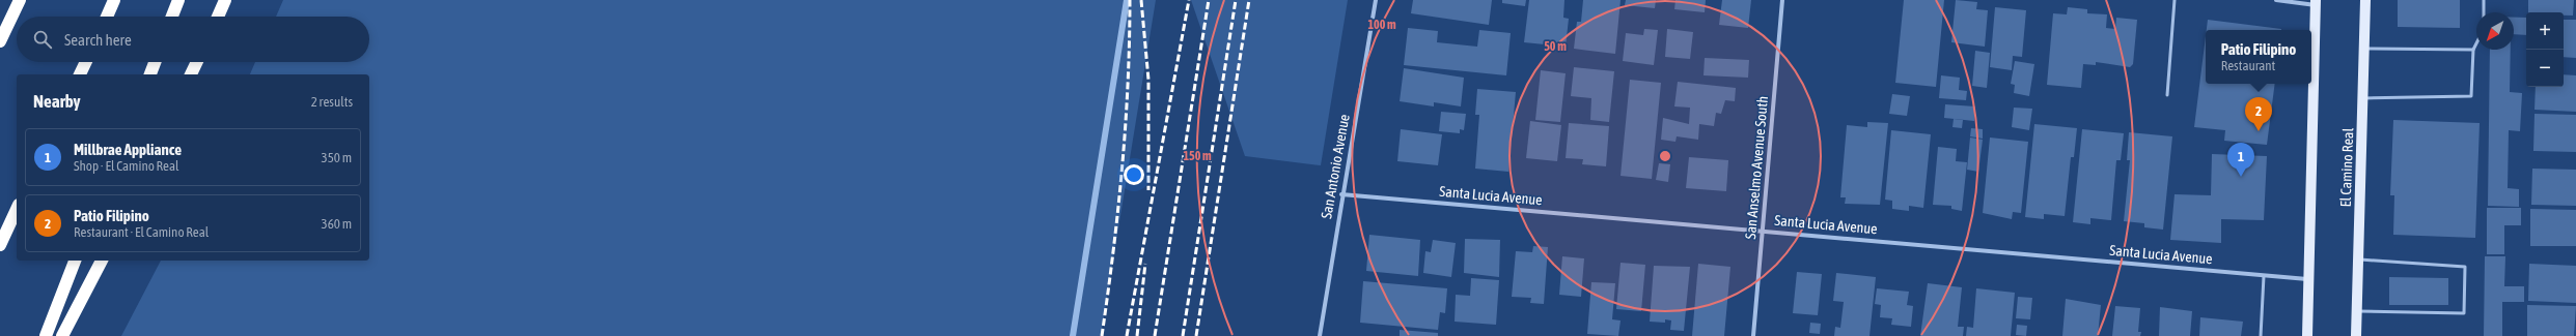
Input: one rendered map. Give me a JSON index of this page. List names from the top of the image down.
{
  "streets": {
    "main road": ["El Camino Real"],
    "street": ["San Antonio Avenue", "San Anselmo Avenue South", "Santa Lucia Avenue"]
  },
  "crossings": [
    ["San Antonio Avenue", "Santa Lucia Avenue"],
    ["San Anselmo Avenue South", "Santa Lucia Avenue"]
  ],
  "north": "bottom left",
  "page": {
    "map_buttons": ["+", "−"],
    "search": "Search here",
    "popup": ["Patio Filipino", "Restaurant"],
    "heading": ["Nearby", "2 results"],
    "pins": ["2", "1"],
    "list": [
      {
        "mark": "1",
        "name": "Millbrae Appliance",
        "note": "Shop · El Camino Real",
        "value": "350 m"
      },
      {
        "mark": "2",
        "name": "Patio Filipino",
        "note": "Restaurant · El Camino Real",
        "value": "360 m"
      }
    ]
  },
  "rings": ["100 m", "50 m", "150 m"]
}
